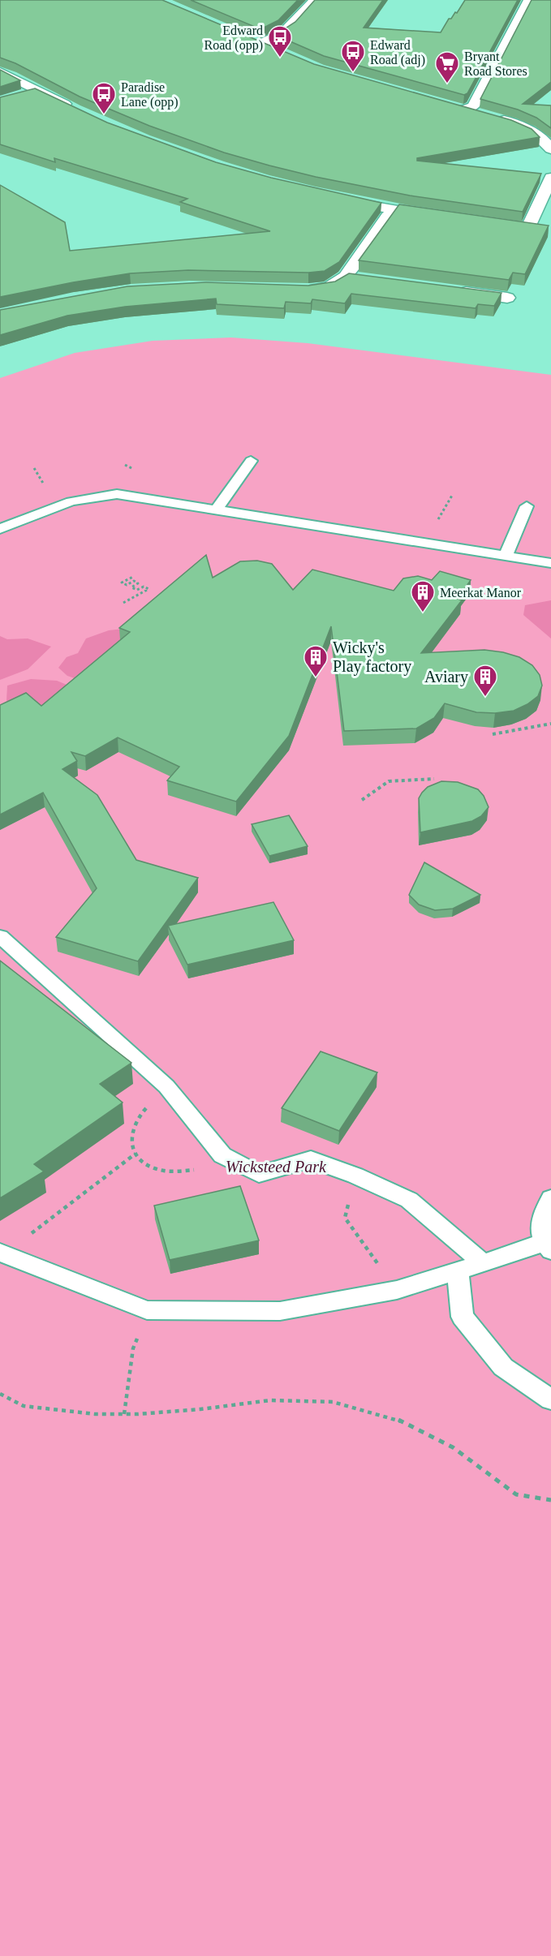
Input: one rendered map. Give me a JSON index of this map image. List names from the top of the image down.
{
  "parks": ["Wicksteed Park"],
  "places": {
    "bus stop": ["Edward Road (opp)", "Edward Road (adj)", "Paradise Lane (opp)"],
    "supermarket": ["Bryant Road Stores"],
    "building": ["Meerkat Manor", "Wicky's Play factory", "Aviary"]
  }
}
